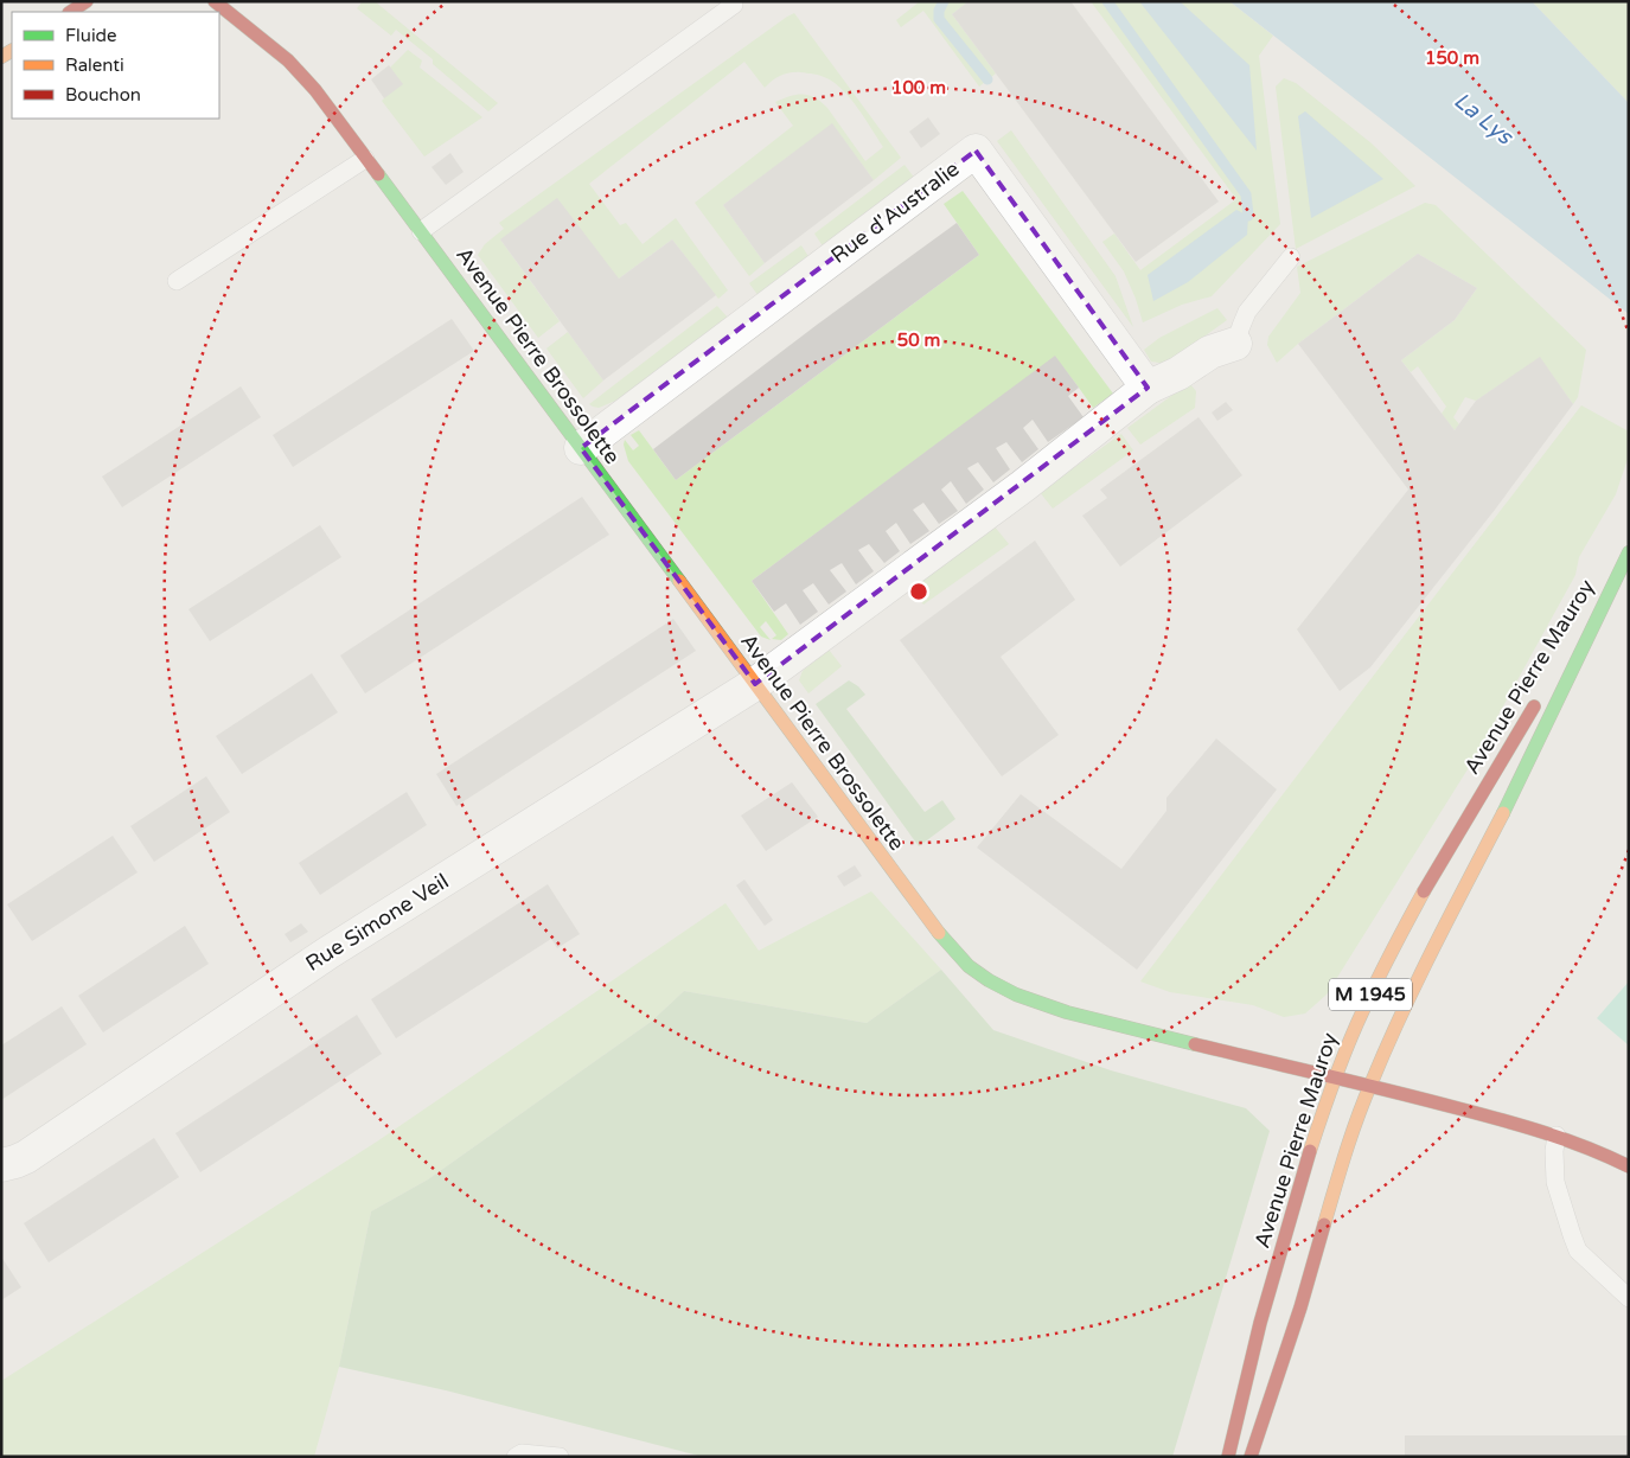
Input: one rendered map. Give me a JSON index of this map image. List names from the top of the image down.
{
  "streets": {
    "street": [
      "Rue d'Australie",
      "Avenue Pierre Brossolette",
      "Avenue Pierre Mauroy",
      "Rue Simone Veil",
      "M 1945"
    ]
  },
  "crossings": [
    ["Rue d'Australie", "Avenue Pierre Brossolette"],
    ["Avenue Pierre Brossolette", "Avenue Pierre Mauroy"],
    ["Avenue Pierre Brossolette", "Rue Simone Veil"],
    ["Avenue Pierre Mauroy", "M 1945"]
  ],
  "water": ["La Lys"],
  "legend": ["Fluide", "Ralenti", "Bouchon"],
  "rings": ["150 m", "100 m", "50 m"]
}
